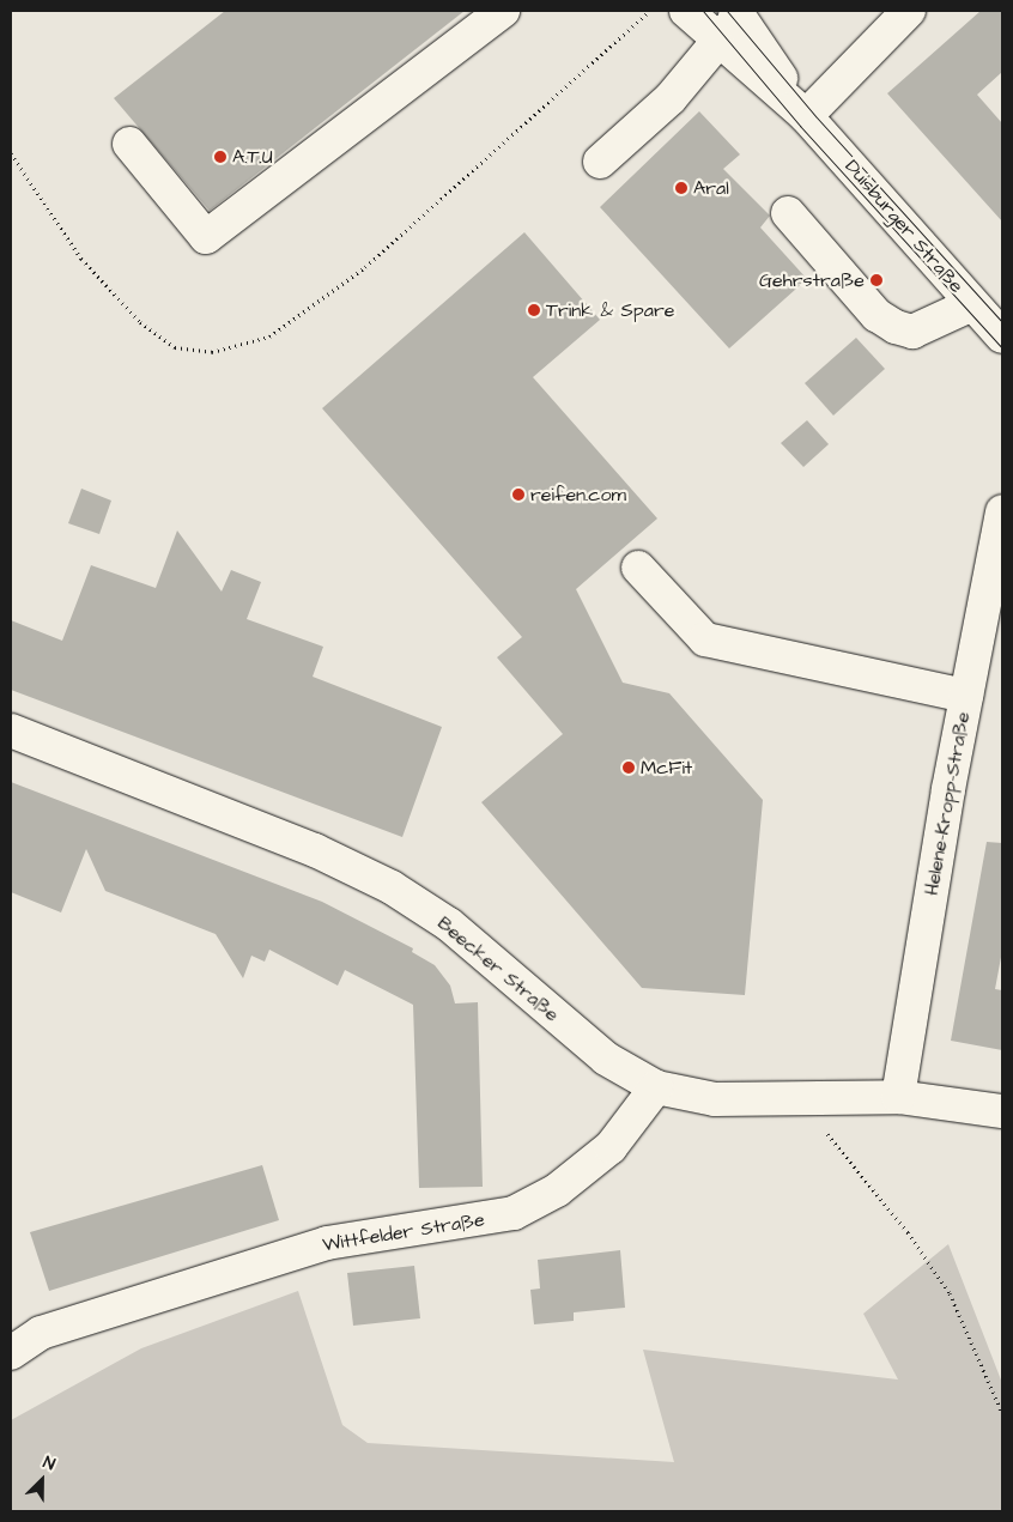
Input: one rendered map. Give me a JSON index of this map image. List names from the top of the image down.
{
  "streets": {
    "street": [
      "Duisburger Straße",
      "Helene-Kropp-Straße",
      "Beecker Straße",
      "Wittfelder Straße"
    ]
  },
  "crossings": [
    ["Helene-Kropp-Straße", "Beecker Straße"],
    ["Beecker Straße", "Wittfelder Straße"]
  ],
  "places": [
    "A.T.U",
    "Aral",
    "Gehrstraße",
    "Trink & Spare",
    "reifen.com",
    "McFit"
  ],
  "north": "top right"
}
